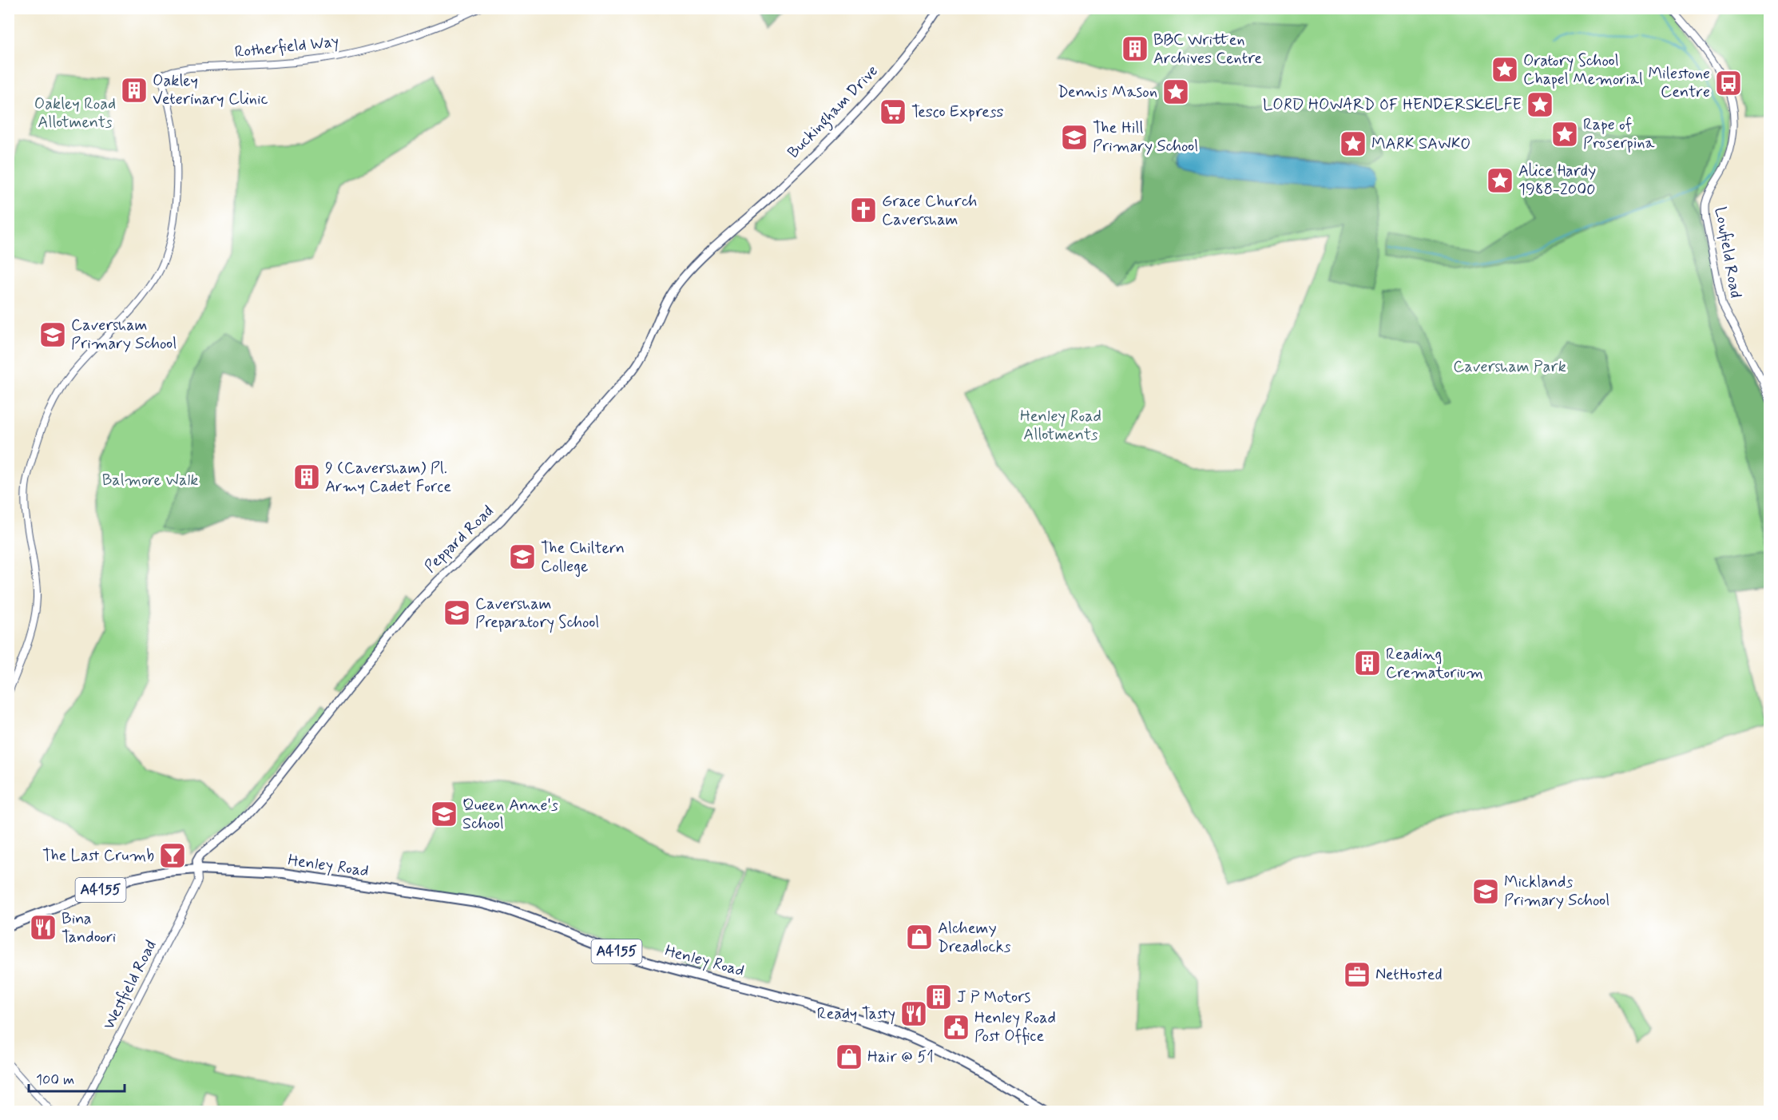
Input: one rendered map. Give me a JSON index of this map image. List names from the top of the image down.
{
  "streets": {
    "main road": [
      "Buckingham Drive",
      "Peppard Road",
      "Henley Road",
      "A4155"
    ],
    "street": ["Rotherfield Way", "Lowfield Road", "Westfield Road"]
  },
  "crossings": [
    ["Buckingham Drive", "Peppard Road"],
    ["Peppard Road", "Henley Road"],
    ["Peppard Road", "A4155"],
    ["Peppard Road", "Westfield Road"],
    ["Henley Road", "A4155"],
    ["Henley Road", "Westfield Road"],
    ["A4155", "Westfield Road"]
  ],
  "parks": [
    "Oakley Road Allotments",
    "Caversham Park",
    "Henley Road Allotments",
    "Balmore Walk"
  ],
  "places": {
    "building": [
      "BBC Written Archives Centre",
      "Oakley Veterinary Clinic",
      "9 (Caversham) Pl. Army Cadet Force",
      "Reading Crematorium",
      "J P Motors"
    ],
    "place": [
      "Oratory School Chapel Memorial",
      "Dennis Mason",
      "LORD HOWARD OF HENDERSKELFE",
      "Rape of Proserpina",
      "MARK SAWKO",
      "Alice Hardy 1988-2000"
    ],
    "bus stop": ["Milestone Centre"],
    "supermarket": ["Tesco Express"],
    "school or university": [
      "The Hill Primary School",
      "Caversham Primary School",
      "The Chiltern College",
      "Caversham Preparatory School",
      "Queen Anne's School",
      "Micklands Primary School"
    ],
    "church": ["Grace Church Caversham"],
    "bar": ["The Last Crumb"],
    "restaurant": ["Bina Tandoori", "Ready Tasty"],
    "shop": ["Alchemy Dreadlocks", "Hair @ 51"],
    "office": ["NetHosted"],
    "public building": ["Henley Road Post Office"]
  },
  "scale_bar": "100 m"
}
